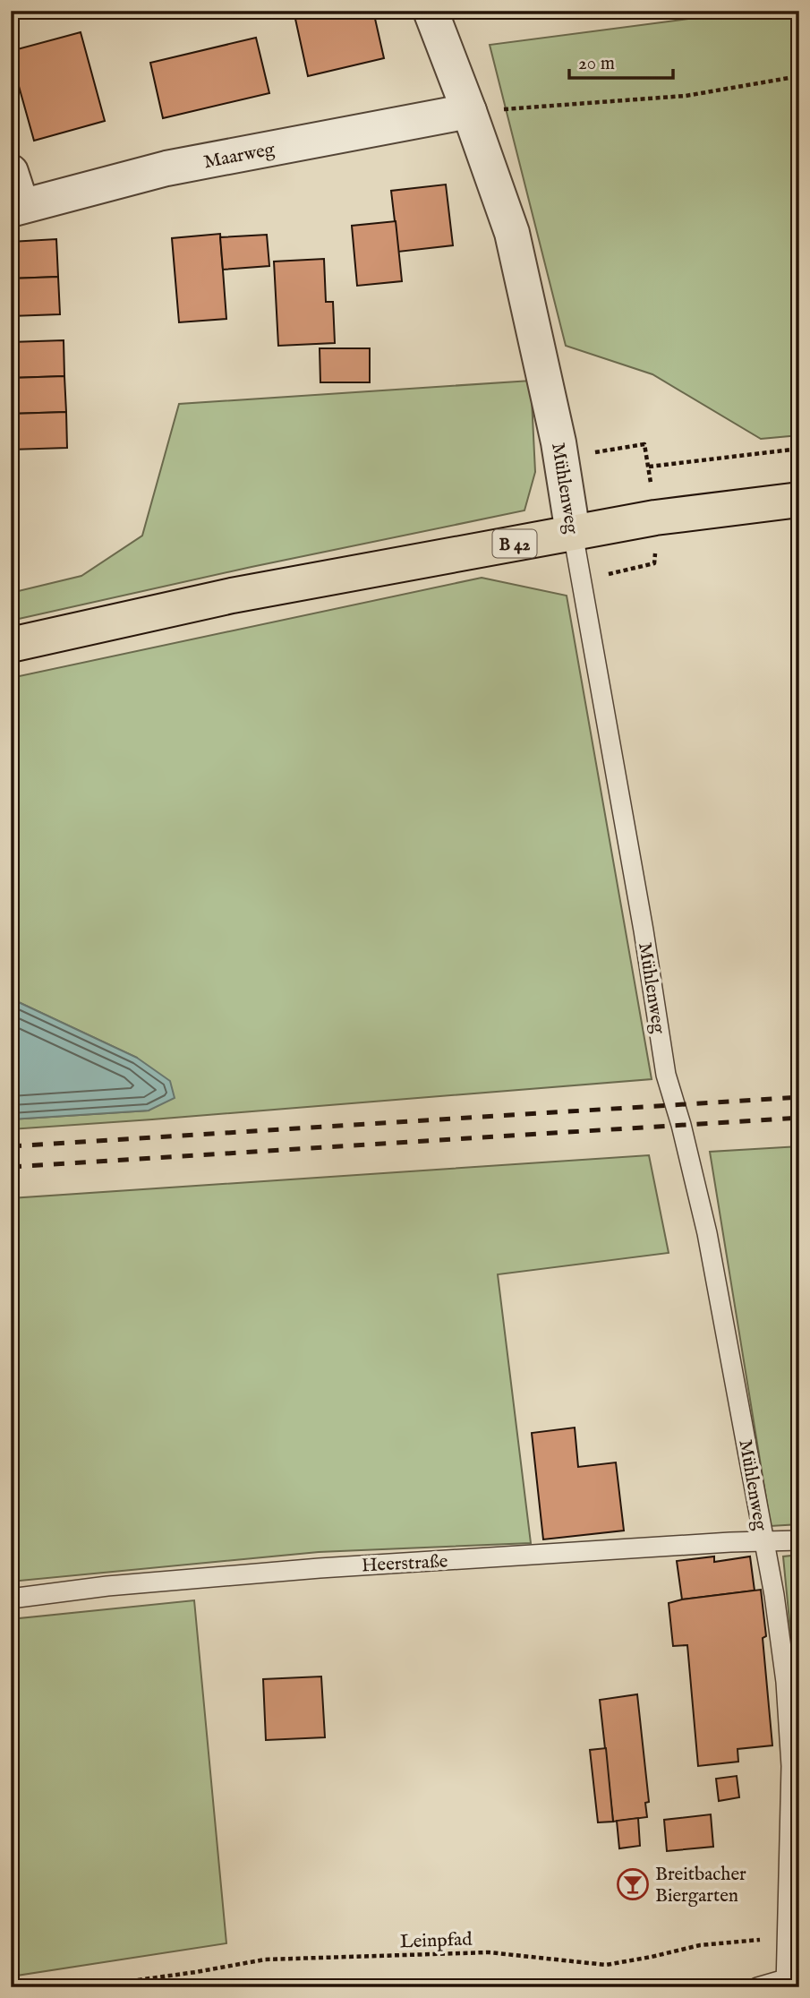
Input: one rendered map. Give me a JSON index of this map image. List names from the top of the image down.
{
  "streets": {
    "main road": ["B 42"],
    "street": ["Maarweg", "Mühlenweg"],
    "lane": ["Heerstraße"],
    "path": ["Leinpfad"]
  },
  "crossings": [
    ["Maarweg", "Mühlenweg"],
    ["Mühlenweg", "B 42"],
    ["Mühlenweg", "Heerstraße"],
    ["Mühlenweg", "Leinpfad"]
  ],
  "places": {
    "bar": ["Breitbacher Biergarten"]
  },
  "scale_bar": "20 m"
}
